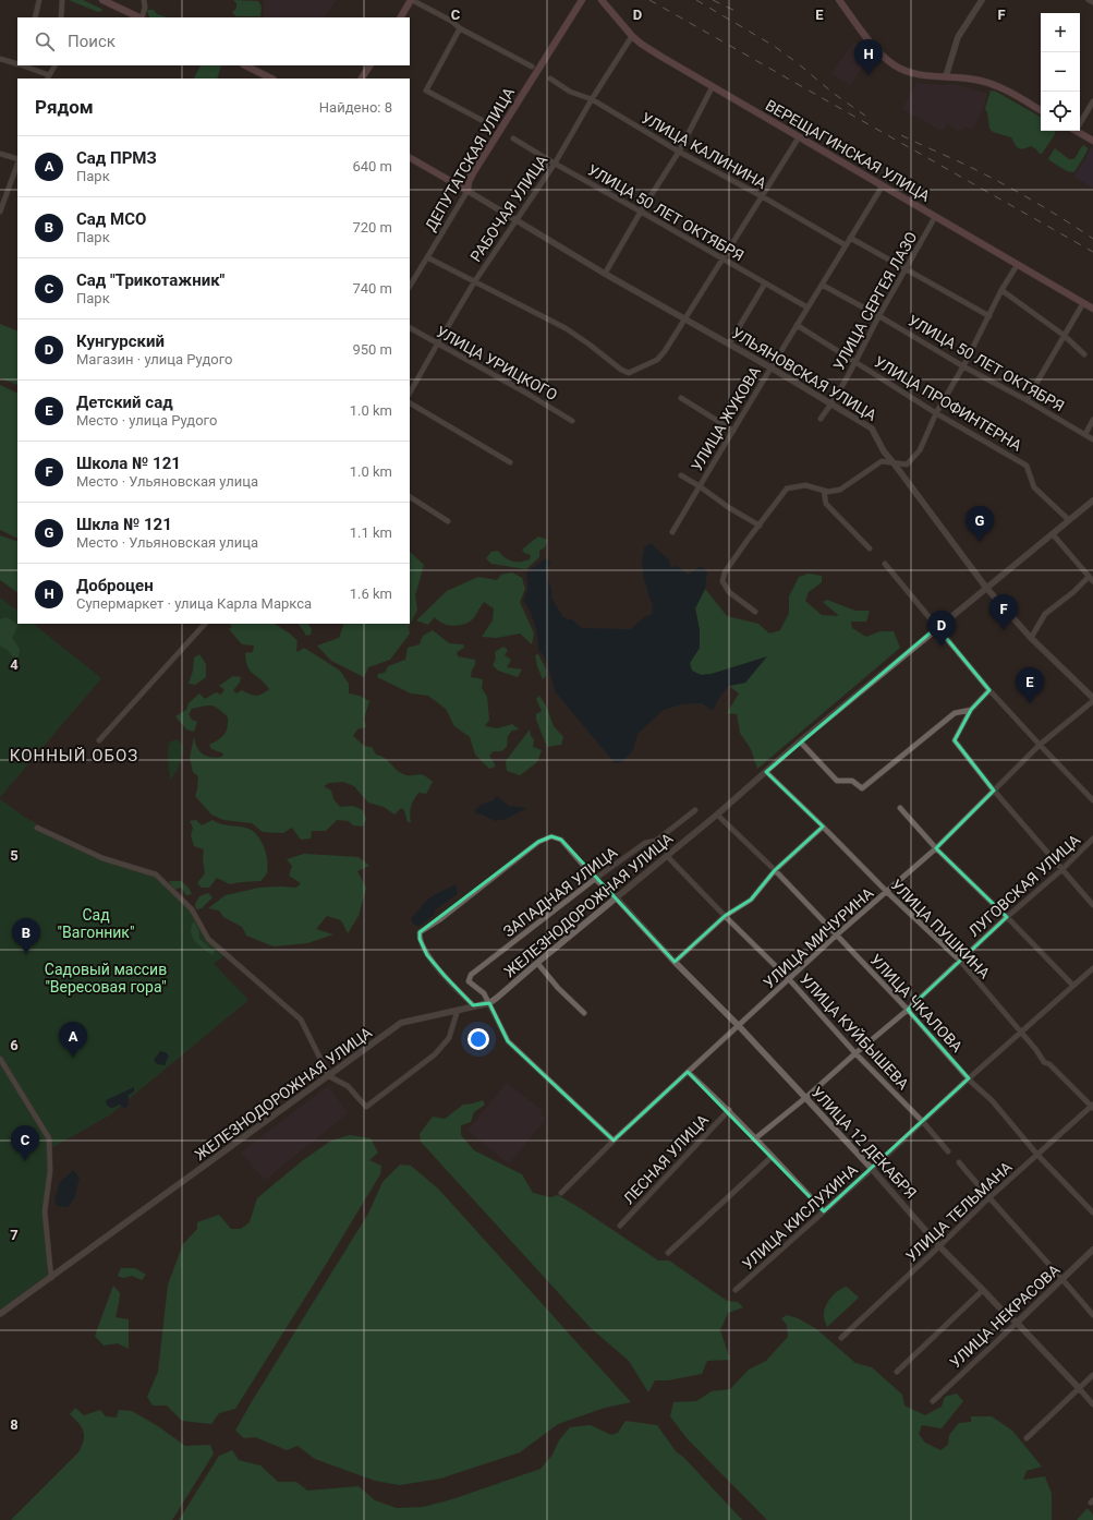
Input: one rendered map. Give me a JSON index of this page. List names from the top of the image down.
{
  "streets": {
    "main road": ["ВЕРЕЩАГИНСКАЯ УЛИЦА", "ДЕПУТАТСКАЯ УЛИЦА"],
    "street": [
      "УЛИЦА КАЛИНИНА",
      "РАБОЧАЯ УЛИЦА",
      "УЛИЦА 50 ЛЕТ ОКТЯБРЯ",
      "УЛИЦА СЕРГЕЯ ЛАЗО",
      "УЛИЦА УРИЦКОГО",
      "УЛЬЯНОВСКАЯ УЛИЦА",
      "УЛИЦА ПРОФИНТЕРНА",
      "УЛИЦА ЖУКОВА",
      "ЛУГОВСКАЯ УЛИЦА",
      "ЗАПАДНАЯ УЛИЦА",
      "ЖЕЛЕЗНОДОРОЖНАЯ УЛИЦА",
      "УЛИЦА ПУШКИНА",
      "УЛИЦА МИЧУРИНА",
      "УЛИЦА ЧКАЛОВА",
      "УЛИЦА КУЙБЫШЕВА",
      "УЛИЦА 12 ДЕКАБРЯ",
      "ЛЕСНАЯ УЛИЦА",
      "УЛИЦА ТЕЛЬМАНА",
      "УЛИЦА КИСЛУХИНА",
      "УЛИЦА НЕКРАСОВА"
    ]
  },
  "crossings": [
    ["УЛИЦА КАЛИНИНА", "РАБОЧАЯ УЛИЦА"],
    ["УЛИЦА КАЛИНИНА", "УЛИЦА ЖУКОВА"],
    ["ВЕРЕЩАГИНСКАЯ УЛИЦА", "РАБОЧАЯ УЛИЦА"],
    ["ВЕРЕЩАГИНСКАЯ УЛИЦА", "УЛИЦА СЕРГЕЯ ЛАЗО"],
    ["ВЕРЕЩАГИНСКАЯ УЛИЦА", "УЛИЦА ЖУКОВА"],
    ["ДЕПУТАТСКАЯ УЛИЦА", "УЛЬЯНОВСКАЯ УЛИЦА"],
    ["РАБОЧАЯ УЛИЦА", "УЛИЦА 50 ЛЕТ ОКТЯБРЯ"],
    ["РАБОЧАЯ УЛИЦА", "УЛИЦА УРИЦКОГО"],
    ["РАБОЧАЯ УЛИЦА", "УЛЬЯНОВСКАЯ УЛИЦА"],
    ["УЛИЦА 50 ЛЕТ ОКТЯБРЯ", "УЛИЦА СЕРГЕЯ ЛАЗО"],
    ["УЛИЦА 50 ЛЕТ ОКТЯБРЯ", "УЛИЦА ЖУКОВА"],
    ["УЛИЦА СЕРГЕЯ ЛАЗО", "УЛЬЯНОВСКАЯ УЛИЦА"],
    ["УЛИЦА СЕРГЕЯ ЛАЗО", "УЛИЦА ПРОФИНТЕРНА"],
    ["УЛЬЯНОВСКАЯ УЛИЦА", "УЛИЦА ЖУКОВА"],
    ["УЛЬЯНОВСКАЯ УЛИЦА", "ЖЕЛЕЗНОДОРОЖНАЯ УЛИЦА"],
    ["УЛЬЯНОВСКАЯ УЛИЦА", "УЛИЦА МИЧУРИНА"],
    ["УЛИЦА ПРОФИНТЕРНА", "УЛИЦА ЖУКОВА"],
    ["УЛИЦА ПРОФИНТЕРНА", "ЖЕЛЕЗНОДОРОЖНАЯ УЛИЦА"],
    ["ЛУГОВСКАЯ УЛИЦА", "УЛИЦА ПУШКИНА"],
    ["ЛУГОВСКАЯ УЛИЦА", "УЛИЦА ЧКАЛОВА"],
    ["ЛУГОВСКАЯ УЛИЦА", "УЛИЦА КУЙБЫШЕВА"],
    ["ЛУГОВСКАЯ УЛИЦА", "УЛИЦА 12 ДЕКАБРЯ"],
    ["ЗАПАДНАЯ УЛИЦА", "ЖЕЛЕЗНОДОРОЖНАЯ УЛИЦА"],
    ["ЖЕЛЕЗНОДОРОЖНАЯ УЛИЦА", "УЛИЦА ПУШКИНА"],
    ["ЖЕЛЕЗНОДОРОЖНАЯ УЛИЦА", "УЛИЦА ЧКАЛОВА"],
    ["ЖЕЛЕЗНОДОРОЖНАЯ УЛИЦА", "УЛИЦА КУЙБЫШЕВА"],
    ["ЖЕЛЕЗНОДОРОЖНАЯ УЛИЦА", "УЛИЦА 12 ДЕКАБРЯ"],
    ["УЛИЦА ПУШКИНА", "УЛИЦА МИЧУРИНА"],
    ["УЛИЦА ПУШКИНА", "УЛИЦА ТЕЛЬМАНА"],
    ["УЛИЦА ПУШКИНА", "УЛИЦА КИСЛУХИНА"],
    ["УЛИЦА МИЧУРИНА", "УЛИЦА ЧКАЛОВА"],
    ["УЛИЦА МИЧУРИНА", "УЛИЦА КУЙБЫШЕВА"],
    ["УЛИЦА МИЧУРИНА", "УЛИЦА 12 ДЕКАБРЯ"],
    ["УЛИЦА ЧКАЛОВА", "УЛИЦА ТЕЛЬМАНА"],
    ["УЛИЦА ЧКАЛОВА", "УЛИЦА КИСЛУХИНА"],
    ["УЛИЦА КУЙБЫШЕВА", "УЛИЦА КИСЛУХИНА"],
    ["УЛИЦА 12 ДЕКАБРЯ", "УЛИЦА ТЕЛЬМАНА"],
    ["УЛИЦА 12 ДЕКАБРЯ", "УЛИЦА КИСЛУХИНА"],
    ["УЛИЦА 12 ДЕКАБРЯ", "УЛИЦА НЕКРАСОВА"]
  ],
  "districts": ["КОННЫЙ ОБОЗ"],
  "parks": ["Сад \"Вагонник\"", "Садовый массив \"Вересовая гора\""],
  "page": {
    "map_buttons": ["+", "−"],
    "search": "Поиск",
    "pins": [
      "H",
      "G",
      "F",
      "D",
      "E",
      "B",
      "A",
      "C"
    ],
    "heading": ["Рядом", "Найдено: 8"],
    "list": [
      {
        "mark": "A",
        "name": "Сад ПРМЗ",
        "note": "Парк",
        "value": "640 m"
      },
      {
        "mark": "B",
        "name": "Сад МСО",
        "note": "Парк",
        "value": "720 m"
      },
      {
        "mark": "C",
        "name": "Сад \"Трикотажник\"",
        "note": "Парк",
        "value": "740 m"
      },
      {
        "mark": "D",
        "name": "Кунгурский",
        "note": "Магазин · улица Рудого",
        "value": "950 m"
      },
      {
        "mark": "E",
        "name": "Детский сад",
        "note": "Место · улица Рудого",
        "value": "1.0 km"
      },
      {
        "mark": "F",
        "name": "Школа № 121",
        "note": "Место · Ульяновская улица",
        "value": "1.0 km"
      },
      {
        "mark": "G",
        "name": "Шкла № 121",
        "note": "Место · Ульяновская улица",
        "value": "1.1 km"
      },
      {
        "mark": "H",
        "name": "Доброцен",
        "note": "Супермаркет · улица Карла Маркса",
        "value": "1.6 km"
      }
    ]
  },
  "grid": {
    "columns": [
      "C",
      "D",
      "E",
      "F"
    ],
    "rows": [
      "4",
      "5",
      "6",
      "7",
      "8"
    ]
  }
}
